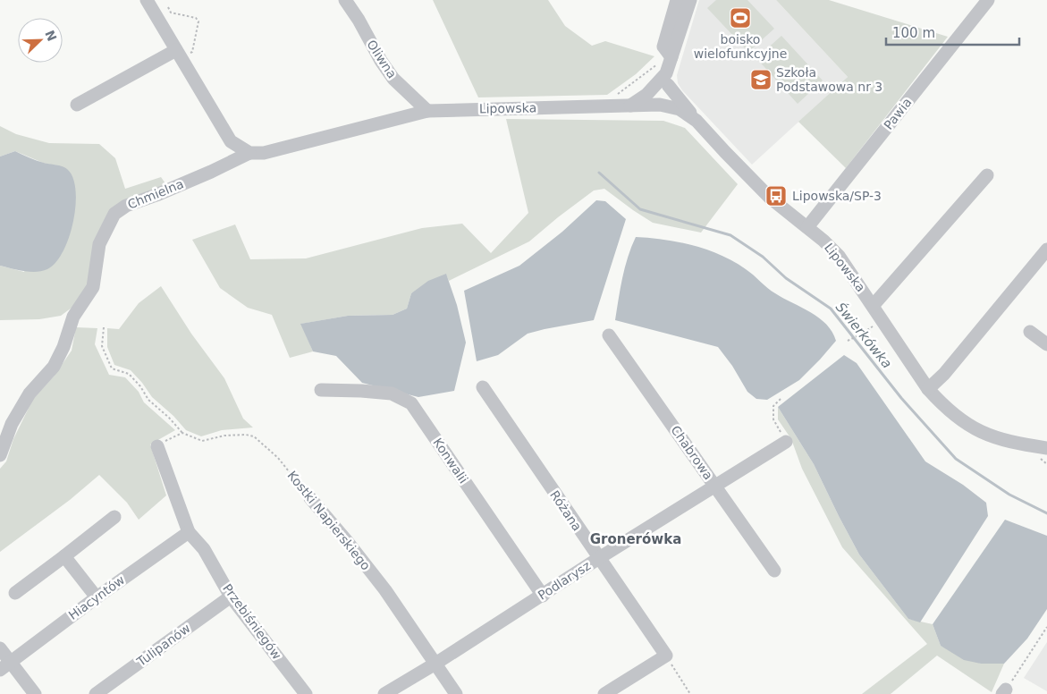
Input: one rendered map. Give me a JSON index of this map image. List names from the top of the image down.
{
  "streets": {
    "street": [
      "Oliwna",
      "Lipowska",
      "Pawia",
      "Chmielna",
      "Chabrowa",
      "Konwalii",
      "Różana",
      "Kostki Napierskiego",
      "Podlarysz",
      "Hiacyntów",
      "Przebiśniegów",
      "Tulipanów"
    ]
  },
  "crossings": [
    ["Oliwna", "Lipowska"],
    ["Lipowska", "Pawia"],
    ["Lipowska", "Chmielna"],
    ["Chabrowa", "Podlarysz"],
    ["Konwalii", "Podlarysz"],
    ["Różana", "Podlarysz"],
    ["Kostki Napierskiego", "Podlarysz"],
    ["Hiacyntów", "Przebiśniegów"],
    ["Przebiśniegów", "Tulipanów"]
  ],
  "districts": ["Gronerówka"],
  "water": ["Świerkówka"],
  "places": {
    "sports": ["boisko wielofunkcyjne"],
    "school or university": ["Szkoła Podstawowa nr 3"],
    "bus stop": ["Lipowska/SP-3"]
  },
  "scale_bar": "100 m",
  "north": "top right"
}
